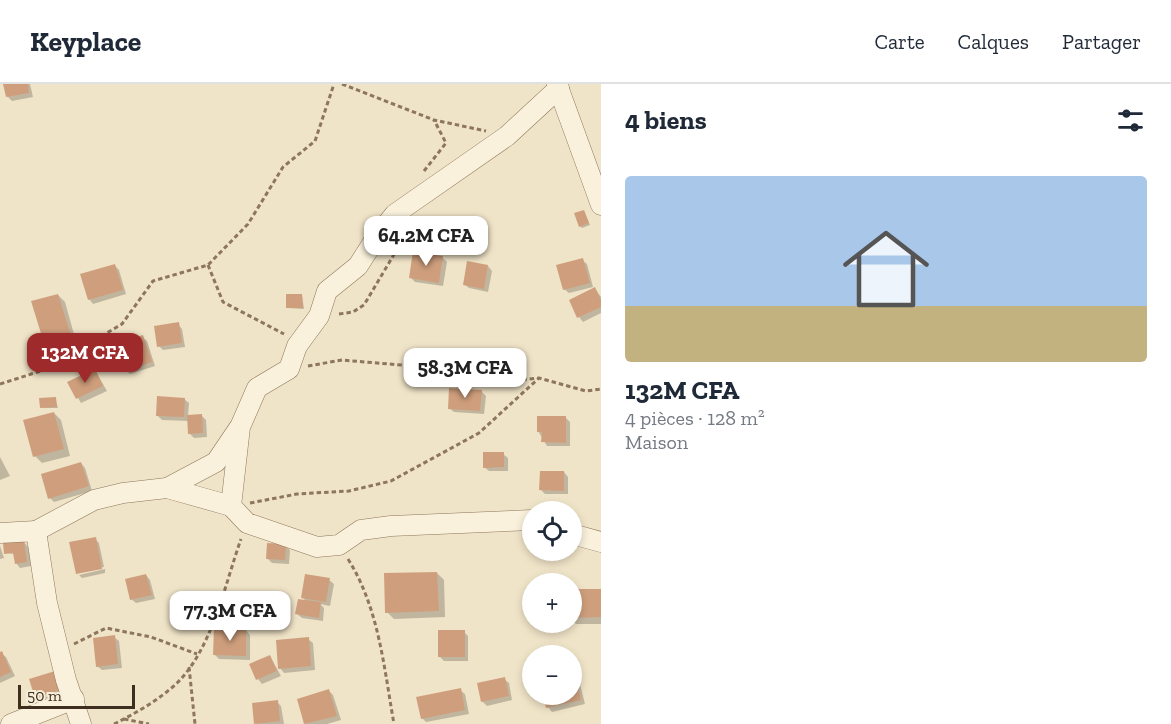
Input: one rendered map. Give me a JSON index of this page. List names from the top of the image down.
{
  "scale_bar": "50 m",
  "page": {
    "header": "Keyplace",
    "nav": ["Carte", "Calques", "Partager"],
    "heading": "4 biens",
    "list": [
      {
        "name": "132M CFA",
        "note": "4 pièces · 128 m² · Maison"
      }
    ],
    "price": [
      "64.2M CFA",
      "132M CFA",
      "58.3M CFA",
      "77.3M CFA"
    ],
    "map_buttons": ["+", "−"],
    "scale": "50 m"
  }
}
